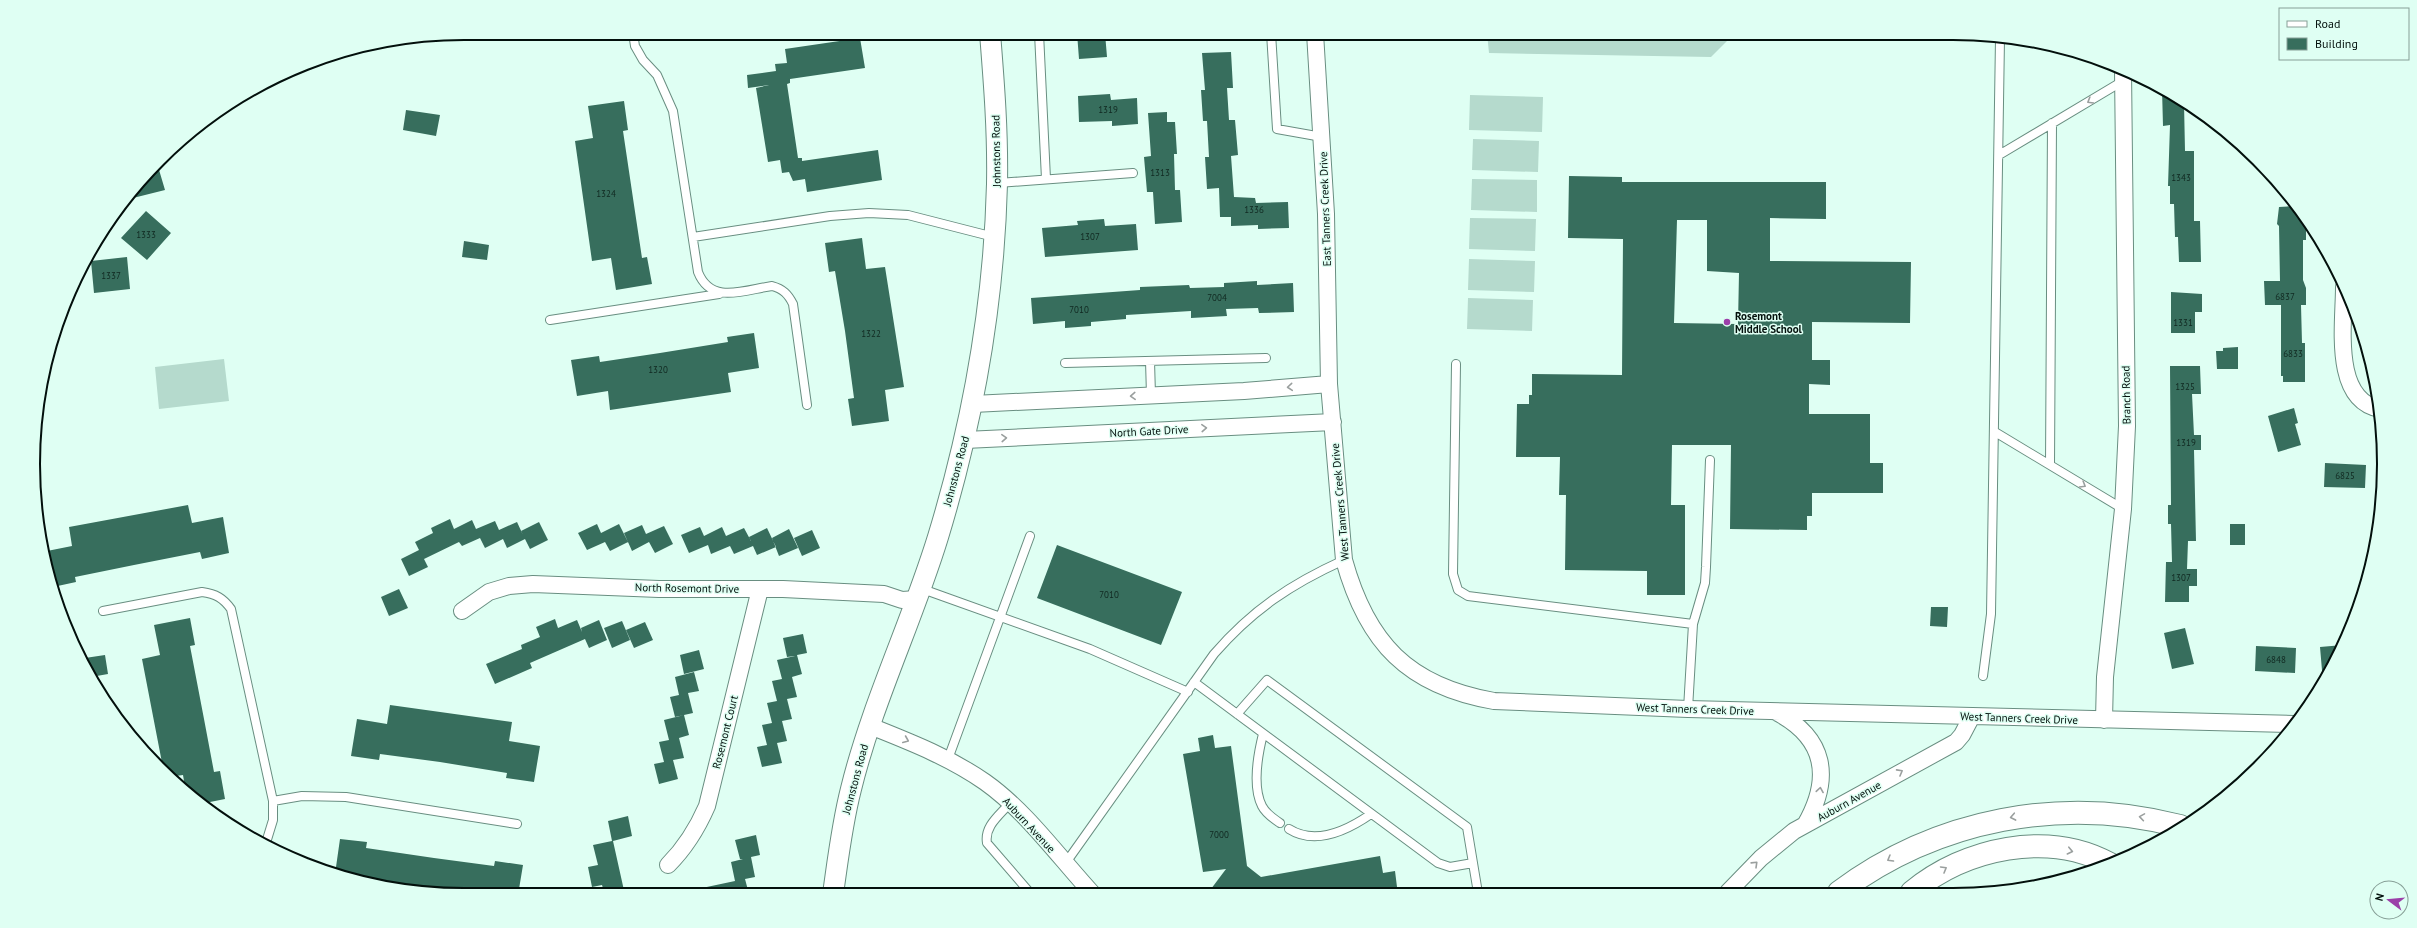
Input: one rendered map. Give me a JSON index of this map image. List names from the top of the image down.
{
  "streets": {
    "street": [
      "Johnstons Road",
      "East Tanners Creek Drive",
      "Branch Road",
      "North Gate Drive",
      "West Tanners Creek Drive",
      "North Rosemont Drive",
      "Rosemont Court",
      "Auburn Avenue"
    ]
  },
  "crossings": [
    ["Johnstons Road", "North Gate Drive"],
    ["Johnstons Road", "North Rosemont Drive"],
    ["Johnstons Road", "Auburn Avenue"],
    ["East Tanners Creek Drive", "West Tanners Creek Drive"],
    ["Branch Road", "West Tanners Creek Drive"],
    ["North Gate Drive", "West Tanners Creek Drive"],
    ["West Tanners Creek Drive", "Auburn Avenue"],
    ["North Rosemont Drive", "Rosemont Court"]
  ],
  "one_way": ["Auburn Avenue"],
  "places": ["Rosemont Middle School"],
  "house_numbers": [
    "1319",
    "1313",
    "1343",
    "1324",
    "1336",
    "1333",
    "1307",
    "1337",
    "6837",
    "7004",
    "7010",
    "1331",
    "1322",
    "6833",
    "1320",
    "1325",
    "1319",
    "6825",
    "1307",
    "7010",
    "6848",
    "7000"
  ],
  "legend": ["Road", "Building"],
  "north": "left"
}
